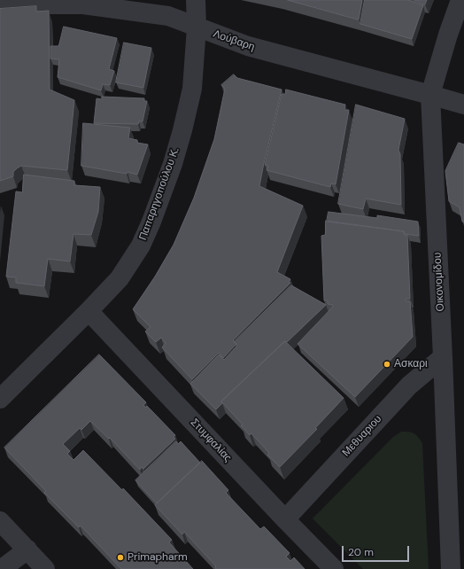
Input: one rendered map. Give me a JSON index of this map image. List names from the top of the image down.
{
  "streets": {
    "street": [
      "Λούβαρη",
      "Παπαρηγοπούλου Κ.",
      "Οικονομίδου",
      "Μεθυαριου",
      "Στυμφαλίας"
    ]
  },
  "crossings": [
    ["Λούβαρη", "Παπαρηγοπούλου Κ."],
    ["Λούβαρη", "Οικονομίδου"],
    ["Παπαρηγοπούλου Κ.", "Στυμφαλίας"],
    ["Οικονομίδου", "Μεθυαριου"],
    ["Μεθυαριου", "Στυμφαλίας"]
  ],
  "places": ["Ασκαρι", "Primapharm"],
  "scale_bar": "20 m"
}
